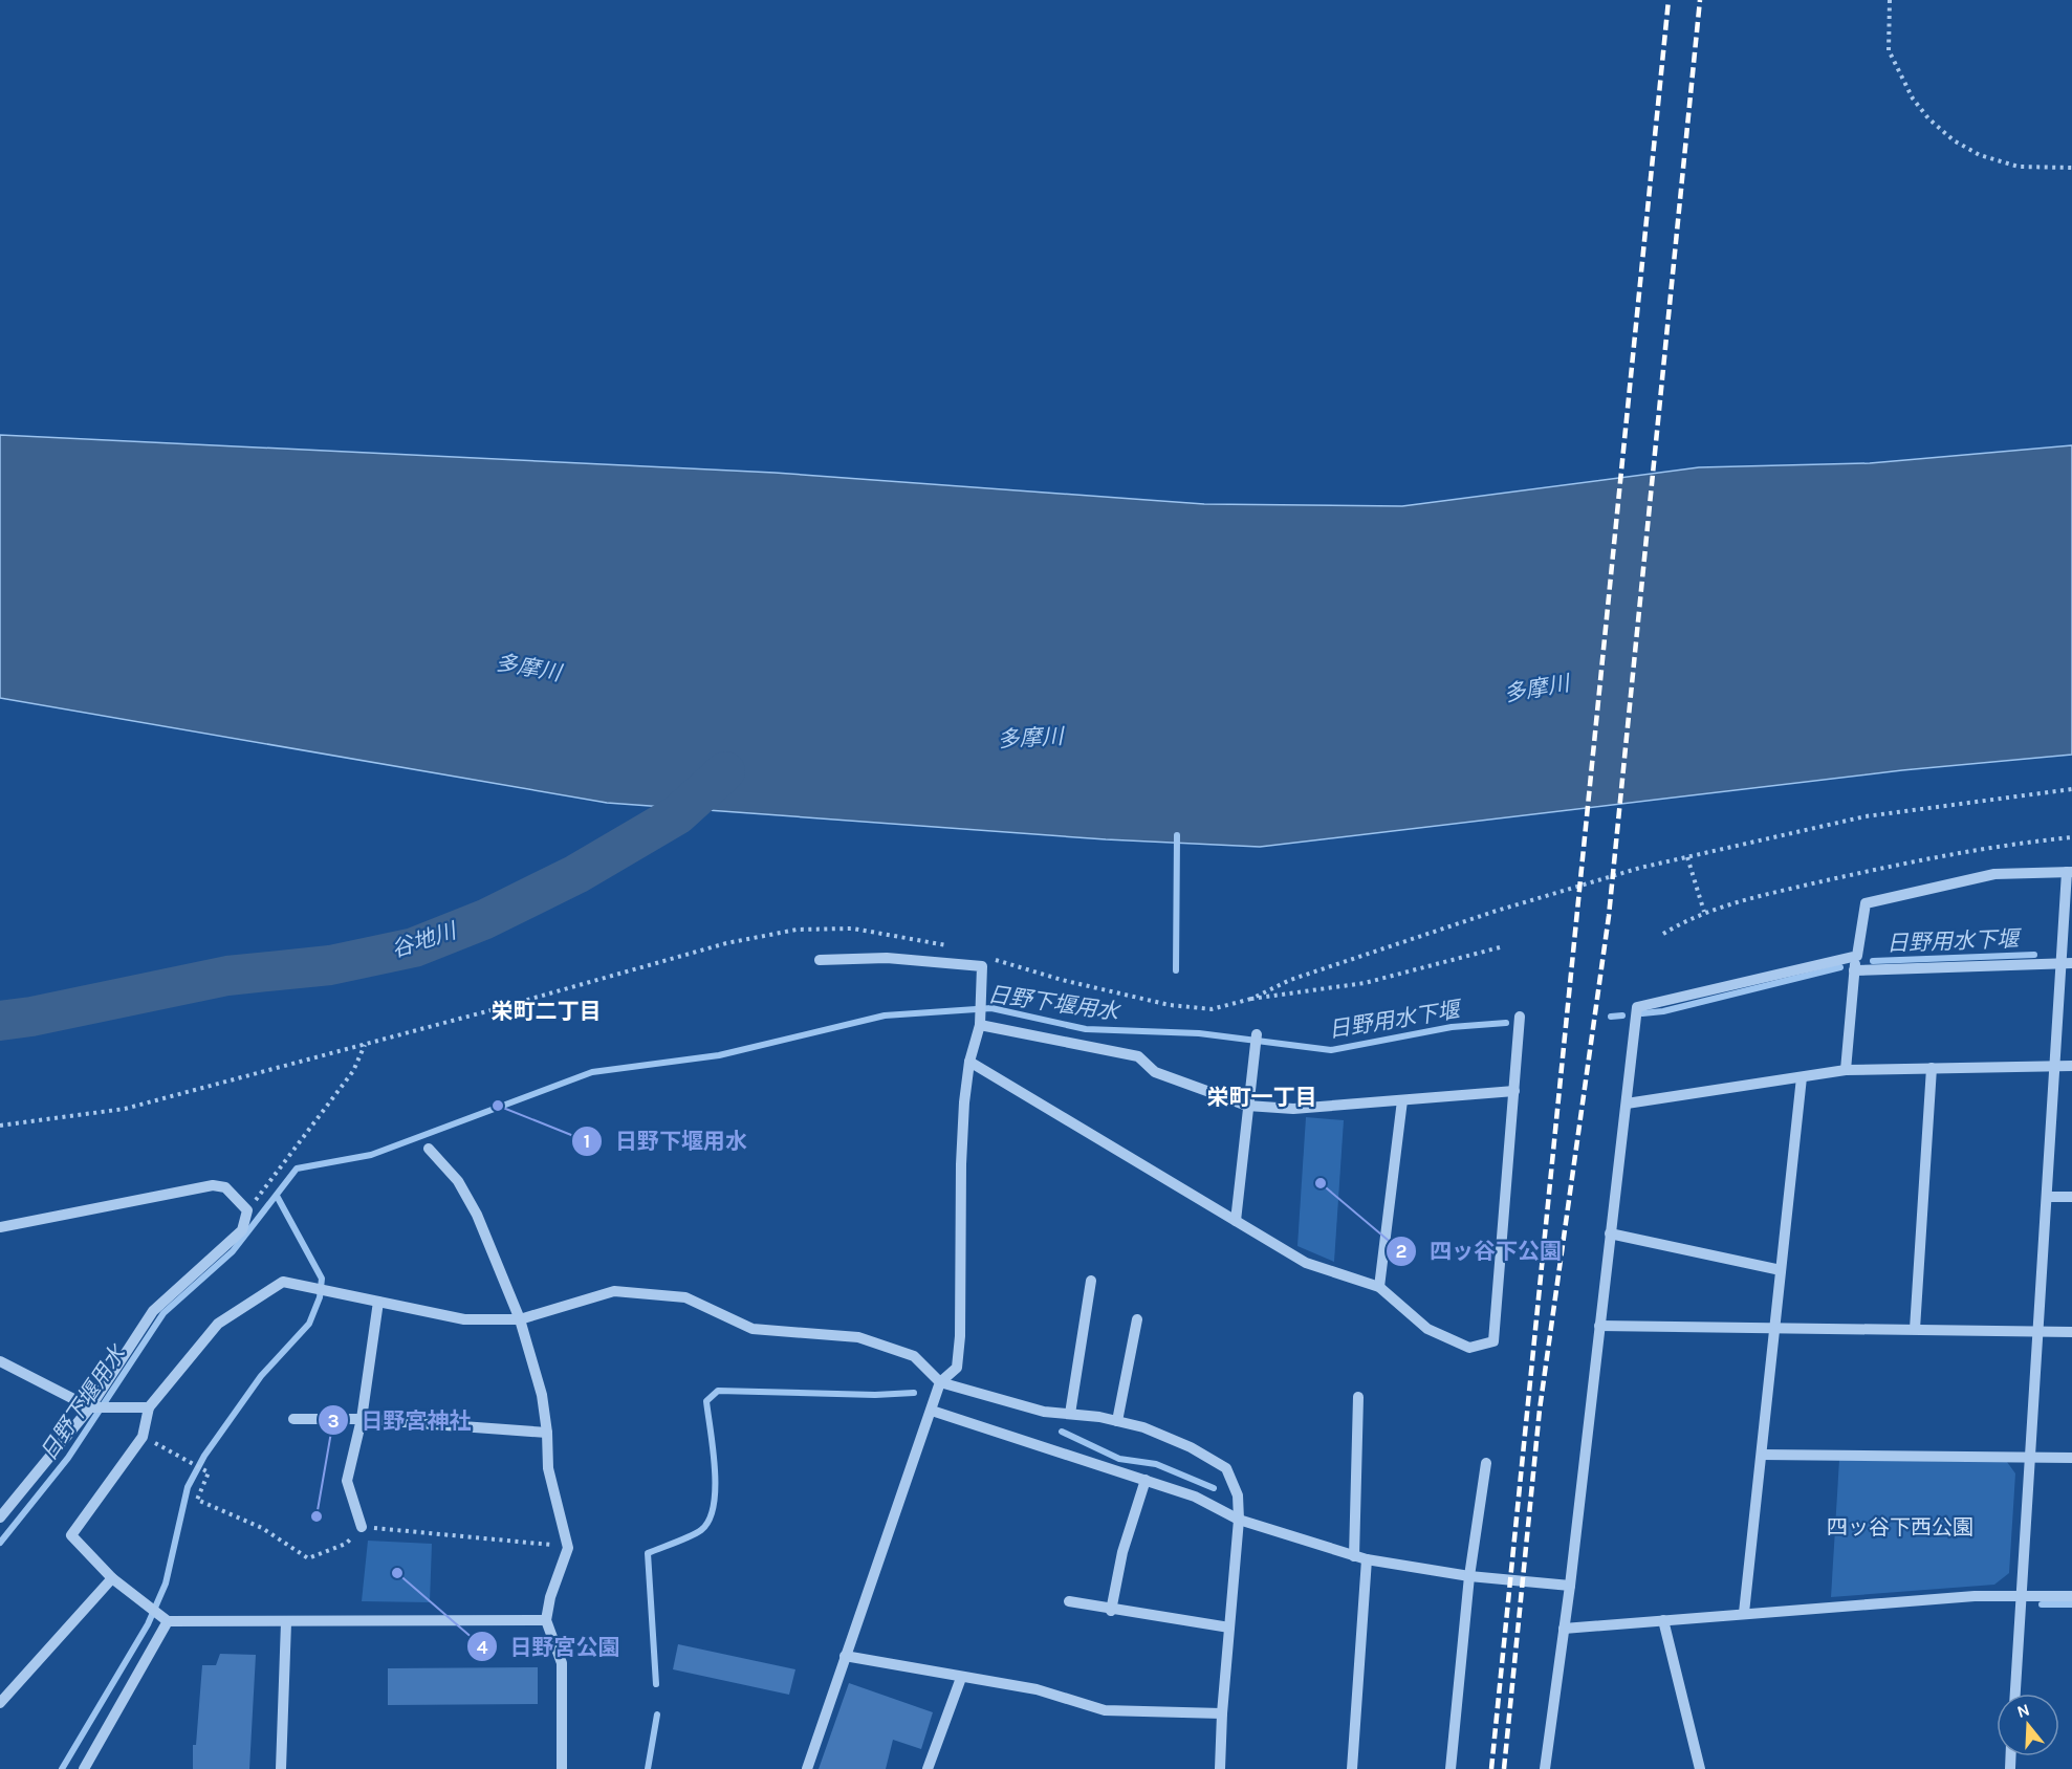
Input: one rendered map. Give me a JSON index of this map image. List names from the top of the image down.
{
  "districts": ["栄町二丁目", "栄町一丁目"],
  "water": [
    "多摩川",
    "谷地川",
    "日野用水下堰",
    "日野下堰用水"
  ],
  "parks": ["四ッ谷下西公園"],
  "places": [
    "日野下堰用水",
    "四ッ谷下公園",
    "日野宮神社",
    "日野宮公園"
  ],
  "north": "top"
}
